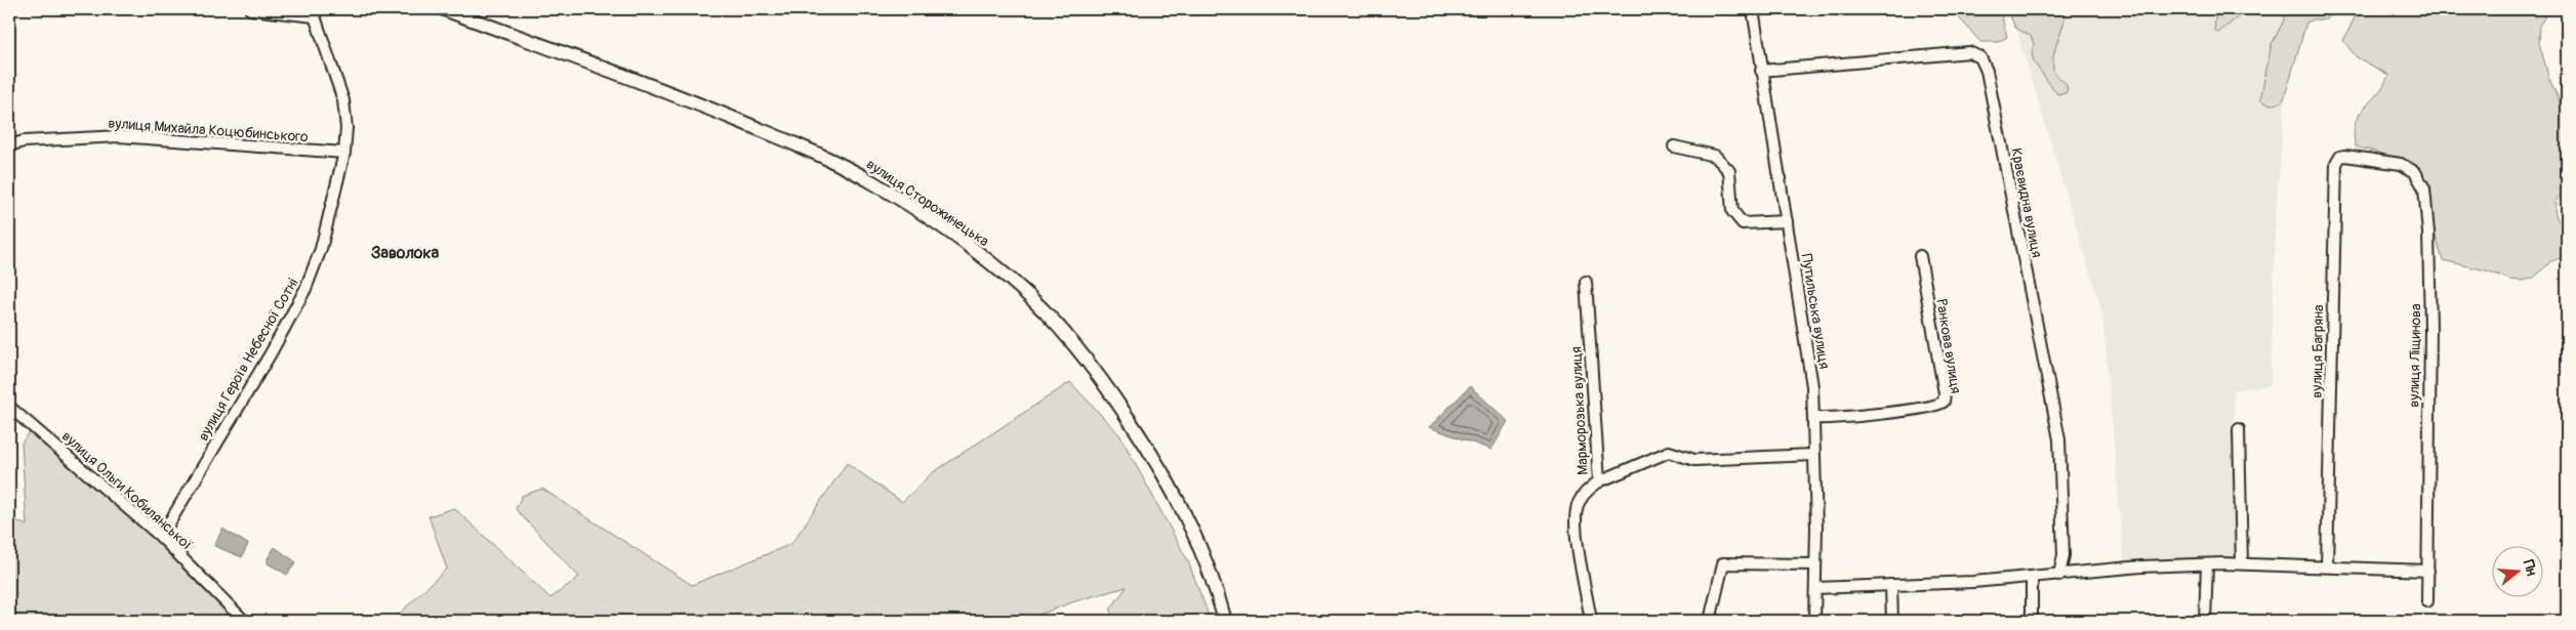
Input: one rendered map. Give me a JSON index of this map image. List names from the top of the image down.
{
  "streets": {
    "main road": ["вулиця Сторожинецька"],
    "street": [
      "вулиця Михайла Коцюбинського",
      "Краєвидна вулиця",
      "Путильська вулиця",
      "Ранкова вулиця",
      "вулиця Багряна",
      "вулиця Ліщинова",
      "вулиця Героїв Небесної Сотні",
      "Марморозька вулиця",
      "вулиця Ольги Кобилянської"
    ]
  },
  "crossings": [
    ["вулиця Михайла Коцюбинського", "вулиця Героїв Небесної Сотні"],
    ["Краєвидна вулиця", "Путильська вулиця"],
    ["Путильська вулиця", "Ранкова вулиця"],
    ["вулиця Багряна", "вулиця Ліщинова"],
    ["вулиця Героїв Небесної Сотні", "вулиця Ольги Кобилянської"]
  ],
  "districts": ["Заволока"],
  "north": "right"
}
